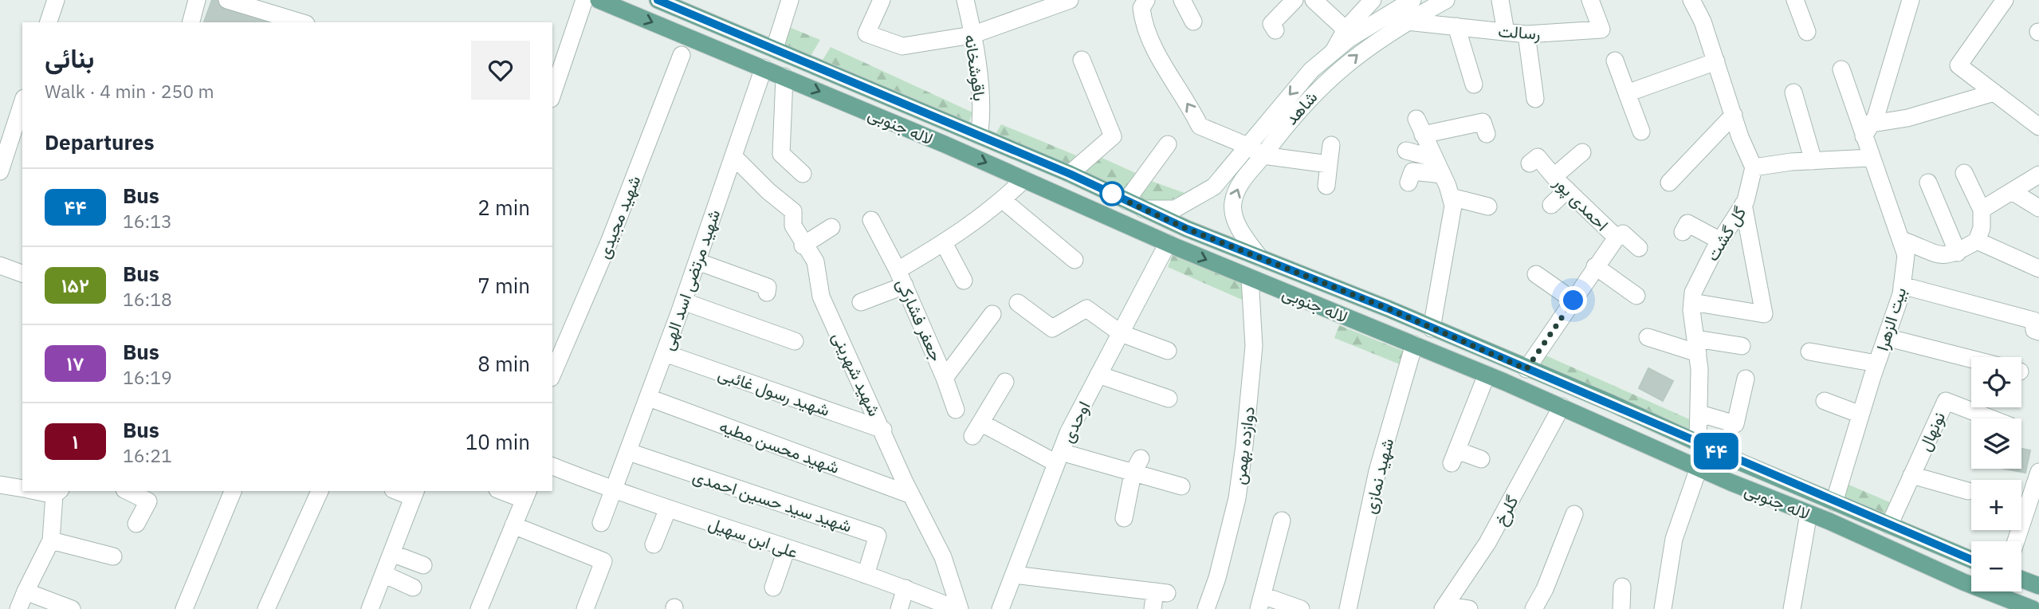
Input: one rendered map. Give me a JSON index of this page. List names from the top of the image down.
{
  "streets": {
    "main road": ["لاله جنوبی"],
    "street": [
      "رسالت",
      "باقوشخانه",
      "شاهد",
      "احمدی پور",
      "شهید مجیدی",
      "گل گشت",
      "شهید مرتضی اسد الهی",
      "بیت الزهرا",
      "جعفر فشارکی",
      "شهید شهرینی",
      "شهید رسول غائبی",
      "اوحدی",
      "نونهال",
      "دوازده بهمن",
      "شهید محسن مطیه",
      "شهید نمازی",
      "شهید سید حسین احمدی",
      "گلرخ",
      "علی ابن سهیل"
    ]
  },
  "crossings": [
    ["رسالت", "شاهد"],
    ["باقوشخانه", "لاله جنوبی"],
    ["شاهد", "لاله جنوبی"],
    ["لاله جنوبی", "احمدی پور"],
    ["لاله جنوبی", "گل گشت"],
    ["لاله جنوبی", "شهید مرتضی اسد الهی"],
    ["لاله جنوبی", "بیت الزهرا"],
    ["لاله جنوبی", "جعفر فشارکی"],
    ["لاله جنوبی", "اوحدی"],
    ["لاله جنوبی", "نونهال"],
    ["لاله جنوبی", "دوازده بهمن"],
    ["لاله جنوبی", "شهید نمازی"],
    ["لاله جنوبی", "گلرخ"],
    ["شهید مرتضی اسد الهی", "شهید شهرینی"],
    ["شهید مرتضی اسد الهی", "شهید رسول غائبی"],
    ["شهید مرتضی اسد الهی", "شهید محسن مطیه"],
    ["شهید مرتضی اسد الهی", "شهید سید حسین احمدی"],
    ["شهید مرتضی اسد الهی", "علی ابن سهیل"],
    ["شهید شهرینی", "شهید رسول غائبی"],
    ["شهید شهرینی", "شهید محسن مطیه"],
    ["شهید شهرینی", "علی ابن سهیل"],
    ["شهید سید حسین احمدی", "علی ابن سهیل"]
  ],
  "lines": ["bus line ۴۴"],
  "page": {
    "on_map": "۴۴",
    "heading": [
      ["بنائی", "Walk · 4 min · 250 m"],
      "Departures"
    ],
    "list": [
      {
        "mark": "۴۴",
        "name": "Bus",
        "note": "16:13",
        "value": "2 min"
      },
      {
        "mark": "۱۵۲",
        "name": "Bus",
        "note": "16:18",
        "value": "7 min"
      },
      {
        "mark": "۱۷",
        "name": "Bus",
        "note": "16:19",
        "value": "8 min"
      },
      {
        "mark": "۱",
        "name": "Bus",
        "note": "16:21",
        "value": "10 min"
      }
    ],
    "map_buttons": ["+", "−"]
  }
}
